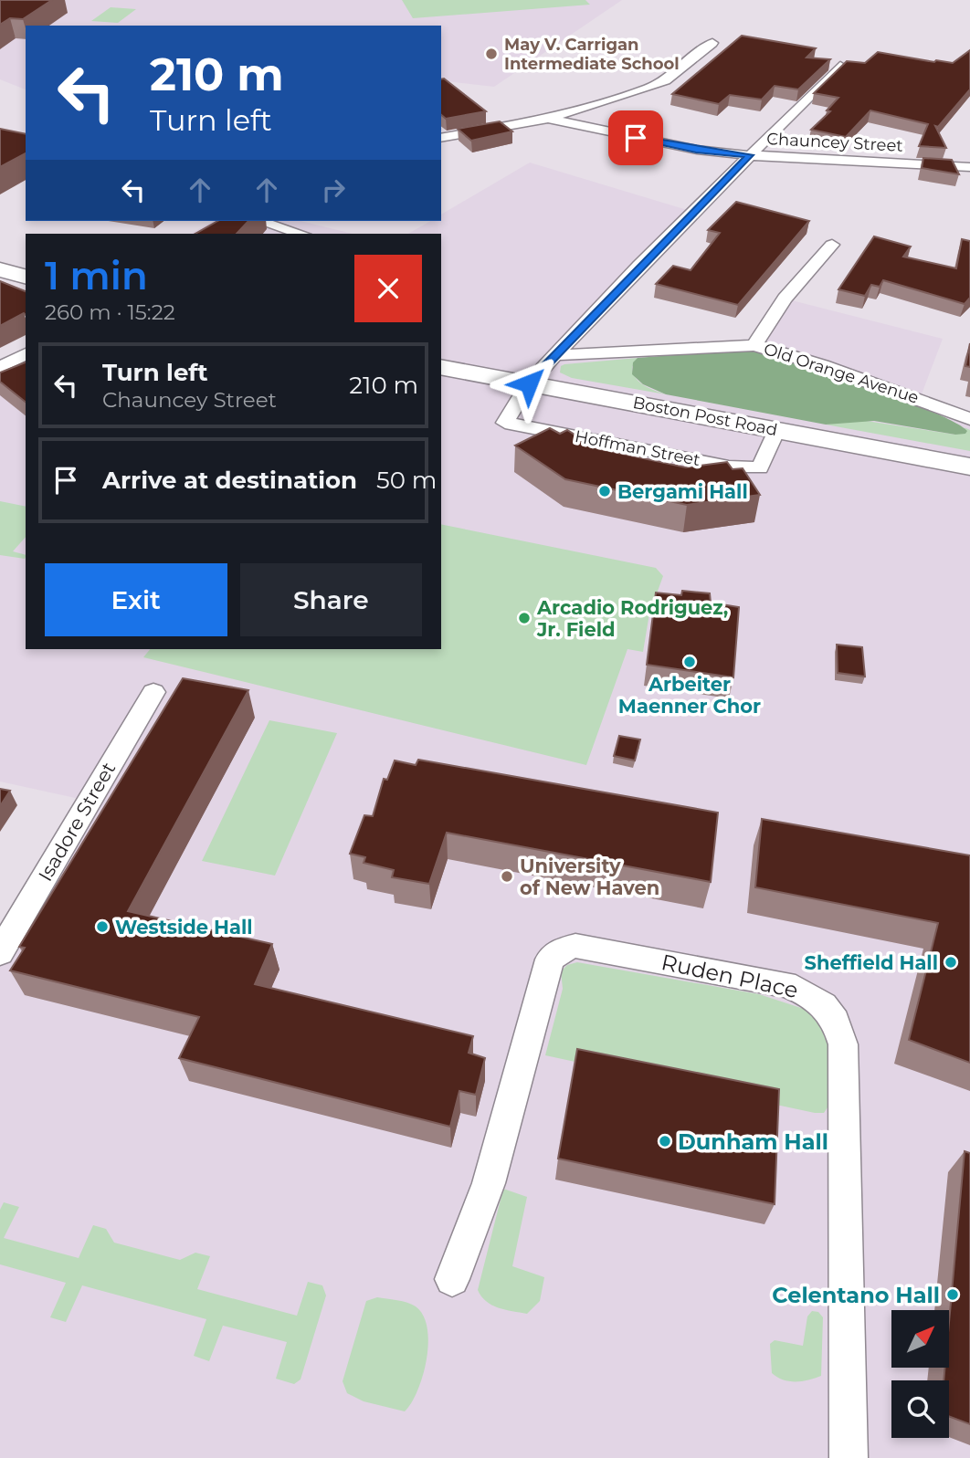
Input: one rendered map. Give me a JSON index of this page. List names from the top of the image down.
{
  "streets": {
    "main road": ["Boston Post Road"],
    "street": [
      "Chauncey Street",
      "Old Orange Avenue",
      "Hoffman Street",
      "Isadore Street",
      "Ruden Place"
    ]
  },
  "crossings": [
    ["Chauncey Street", "Hoffman Street"],
    ["Old Orange Avenue", "Hoffman Street"],
    ["Boston Post Road", "Hoffman Street"]
  ],
  "places": [
    "May V. Carrigan Intermediate School",
    "Bergami Hall",
    "Arcadio Rodriguez, Jr. Field",
    "Arbeiter Maenner Chor",
    "University of New Haven",
    "Westside Hall",
    "Sheffield Hall",
    "Dunham Hall",
    "Celentano Hall"
  ],
  "north": "top right",
  "page": {
    "turn": ["210 m", "Turn left"],
    "heading": ["1 min", "260 m · 15:22"],
    "list": [
      {
        "name": "Turn left",
        "note": "Chauncey Street",
        "value": "210 m"
      },
      {
        "name": "Arrive at destination",
        "value": "50 m"
      }
    ],
    "buttons": ["Exit", "Share"]
  }
}
